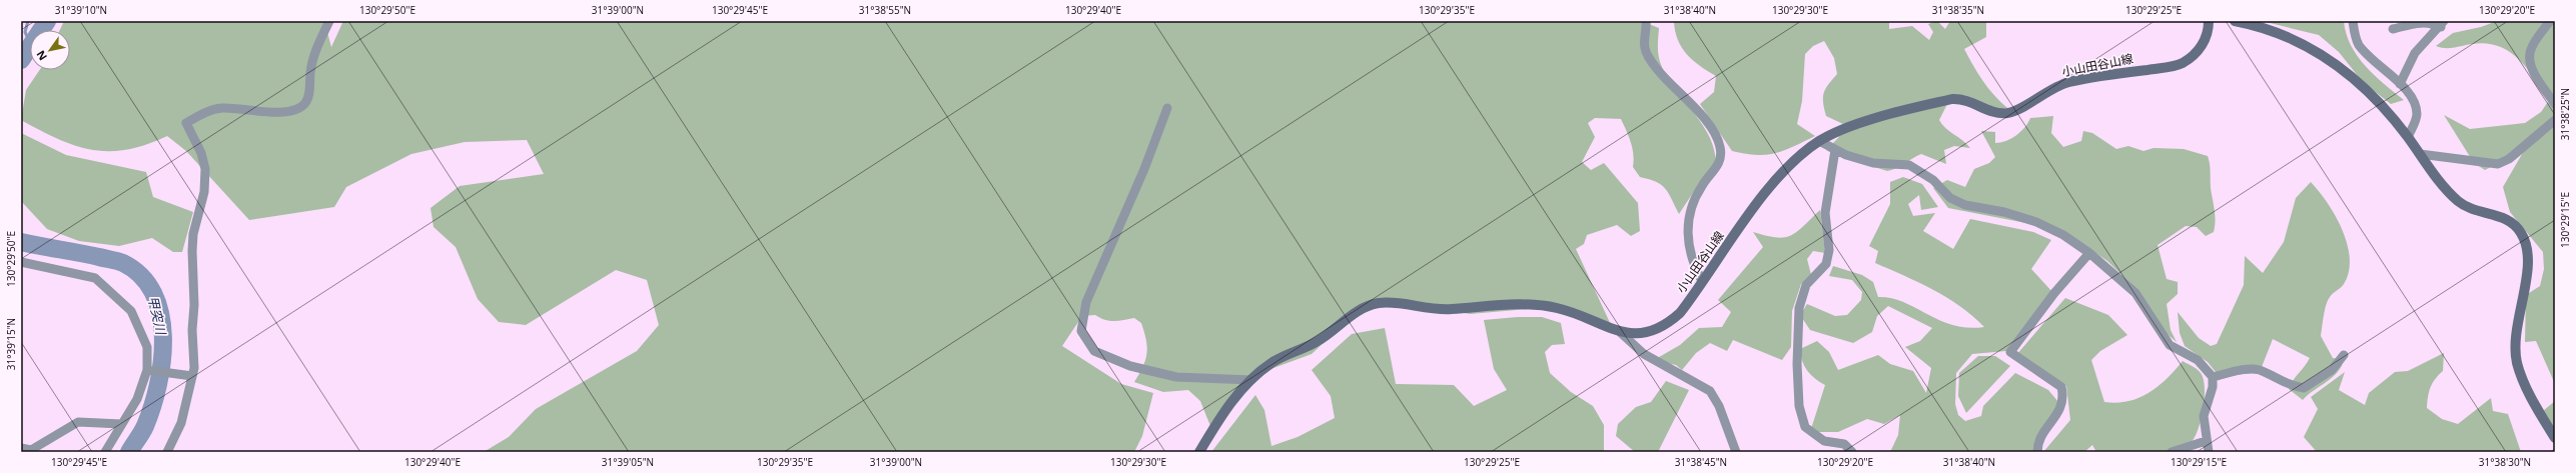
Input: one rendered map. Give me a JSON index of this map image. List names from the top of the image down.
{
  "streets": {
    "main road": ["小山田谷山線"]
  },
  "water": ["甲突川"],
  "north": "bottom left",
  "coordinates": [
    "31°39'10\"N",
    "130°29'50\"E",
    "31°39'00\"N",
    "130°29'45\"E",
    "31°38'55\"N",
    "130°29'40\"E",
    "130°29'35\"E",
    "31°38'40\"N",
    "130°29'30\"E",
    "31°38'35\"N",
    "130°29'25\"E",
    "130°29'20\"E",
    "31°38'25\"N",
    "130°29'15\"E",
    "31°39'15\"N",
    "31°39'05\"N",
    "31°38'45\"N",
    "31°38'30\"N"
  ]
}
